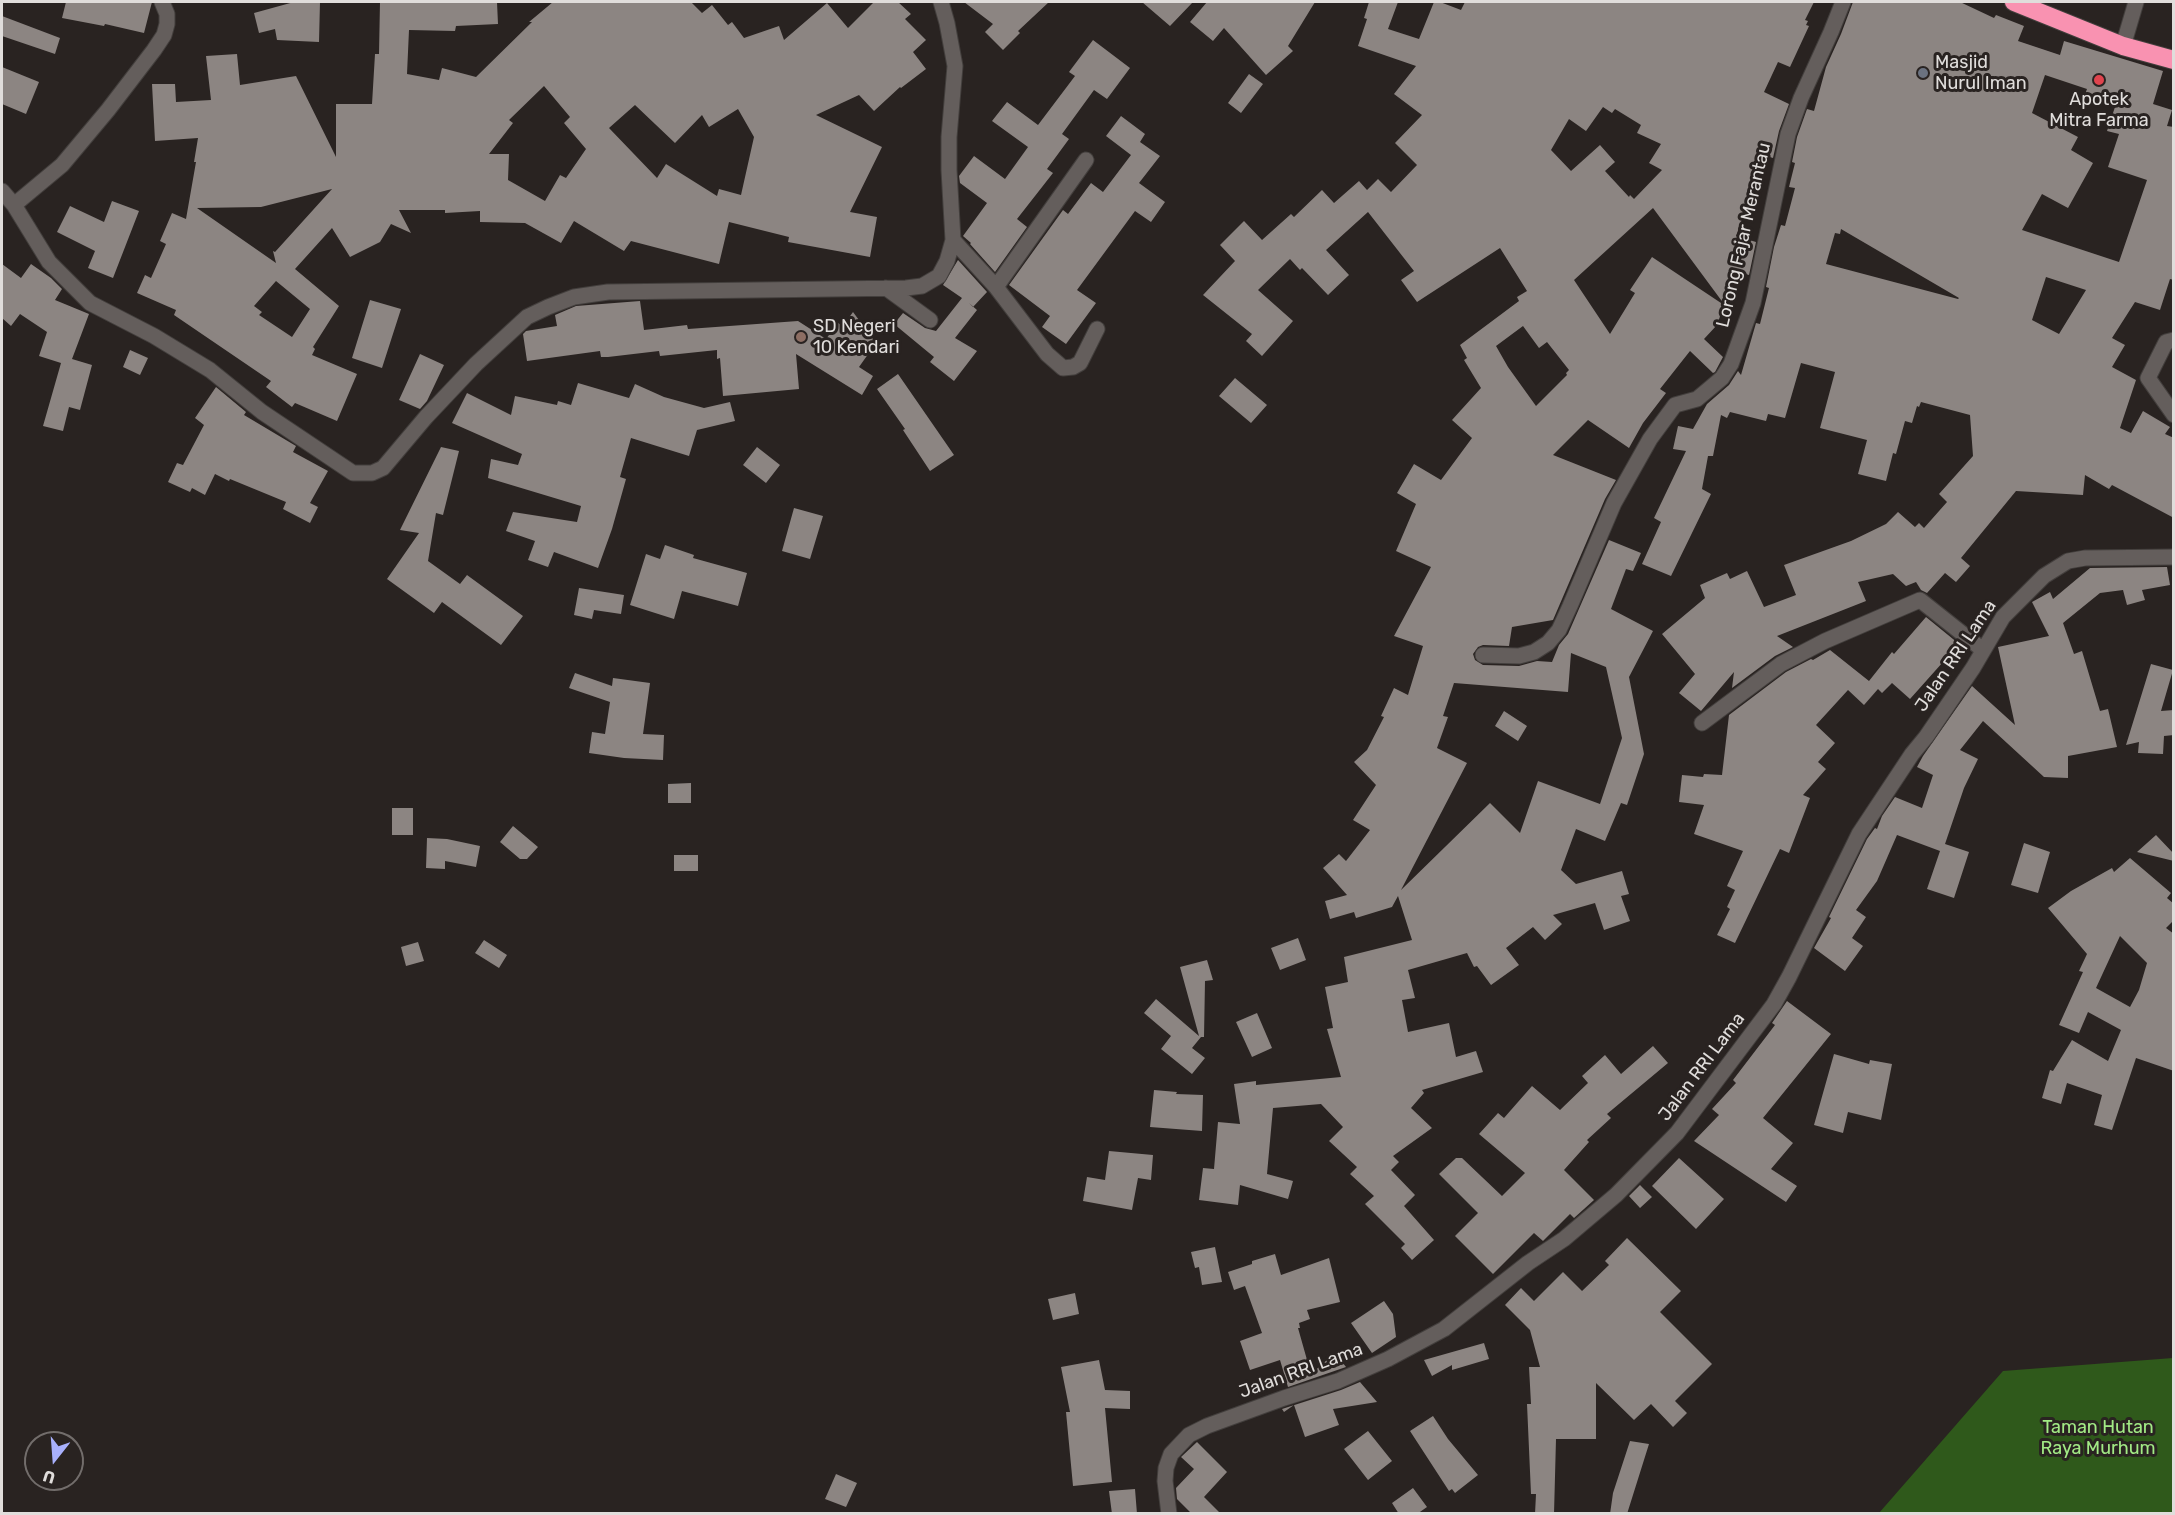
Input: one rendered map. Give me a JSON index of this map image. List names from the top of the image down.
{
  "streets": {
    "street": ["Lorong Fajar Merantau", "Jalan RRI Lama"]
  },
  "parks": ["Taman Hutan Raya Murhum"],
  "places": ["Masjid Nurul Iman", "Apotek Mitra Farma", "SD Negeri 10 Kendari"],
  "north": "bottom"
}
